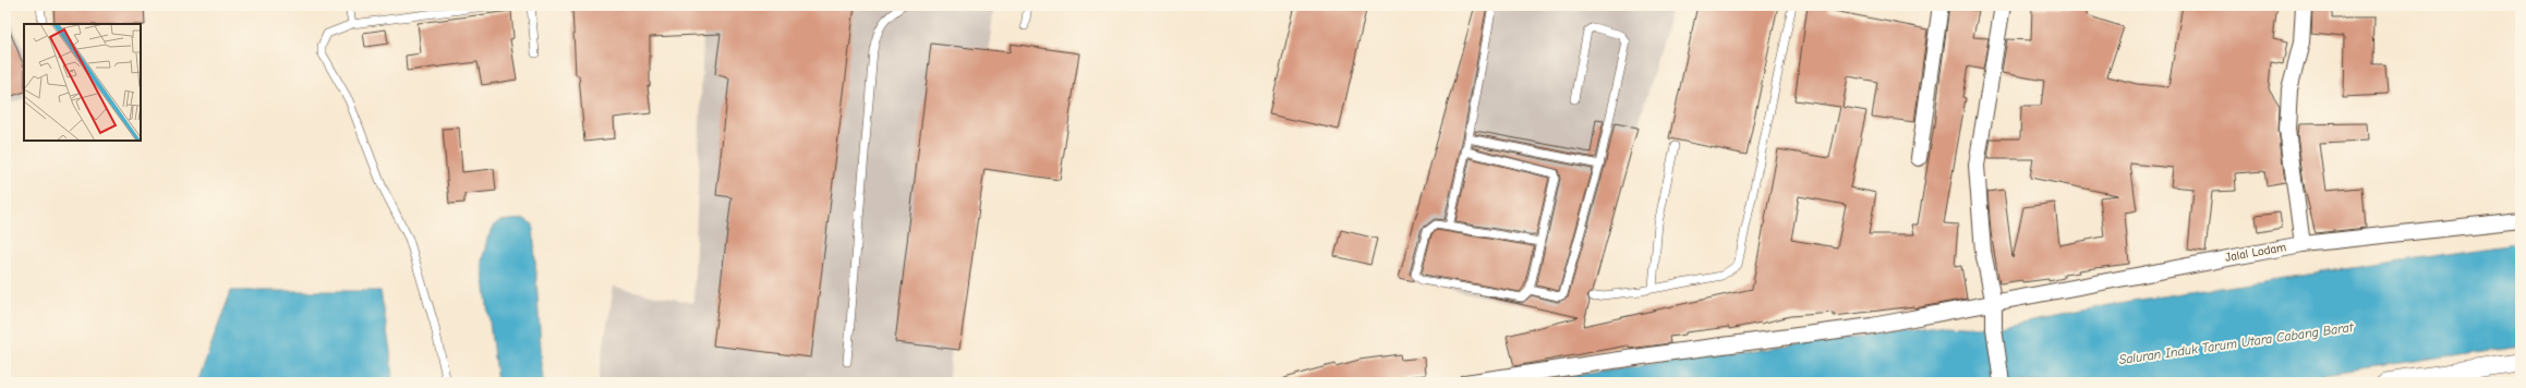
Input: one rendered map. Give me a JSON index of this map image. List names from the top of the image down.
{
  "streets": {
    "street": ["Jalal Lodam"]
  },
  "water": ["Saluran Induk Tarum Utara Cabang Barat"]
}
